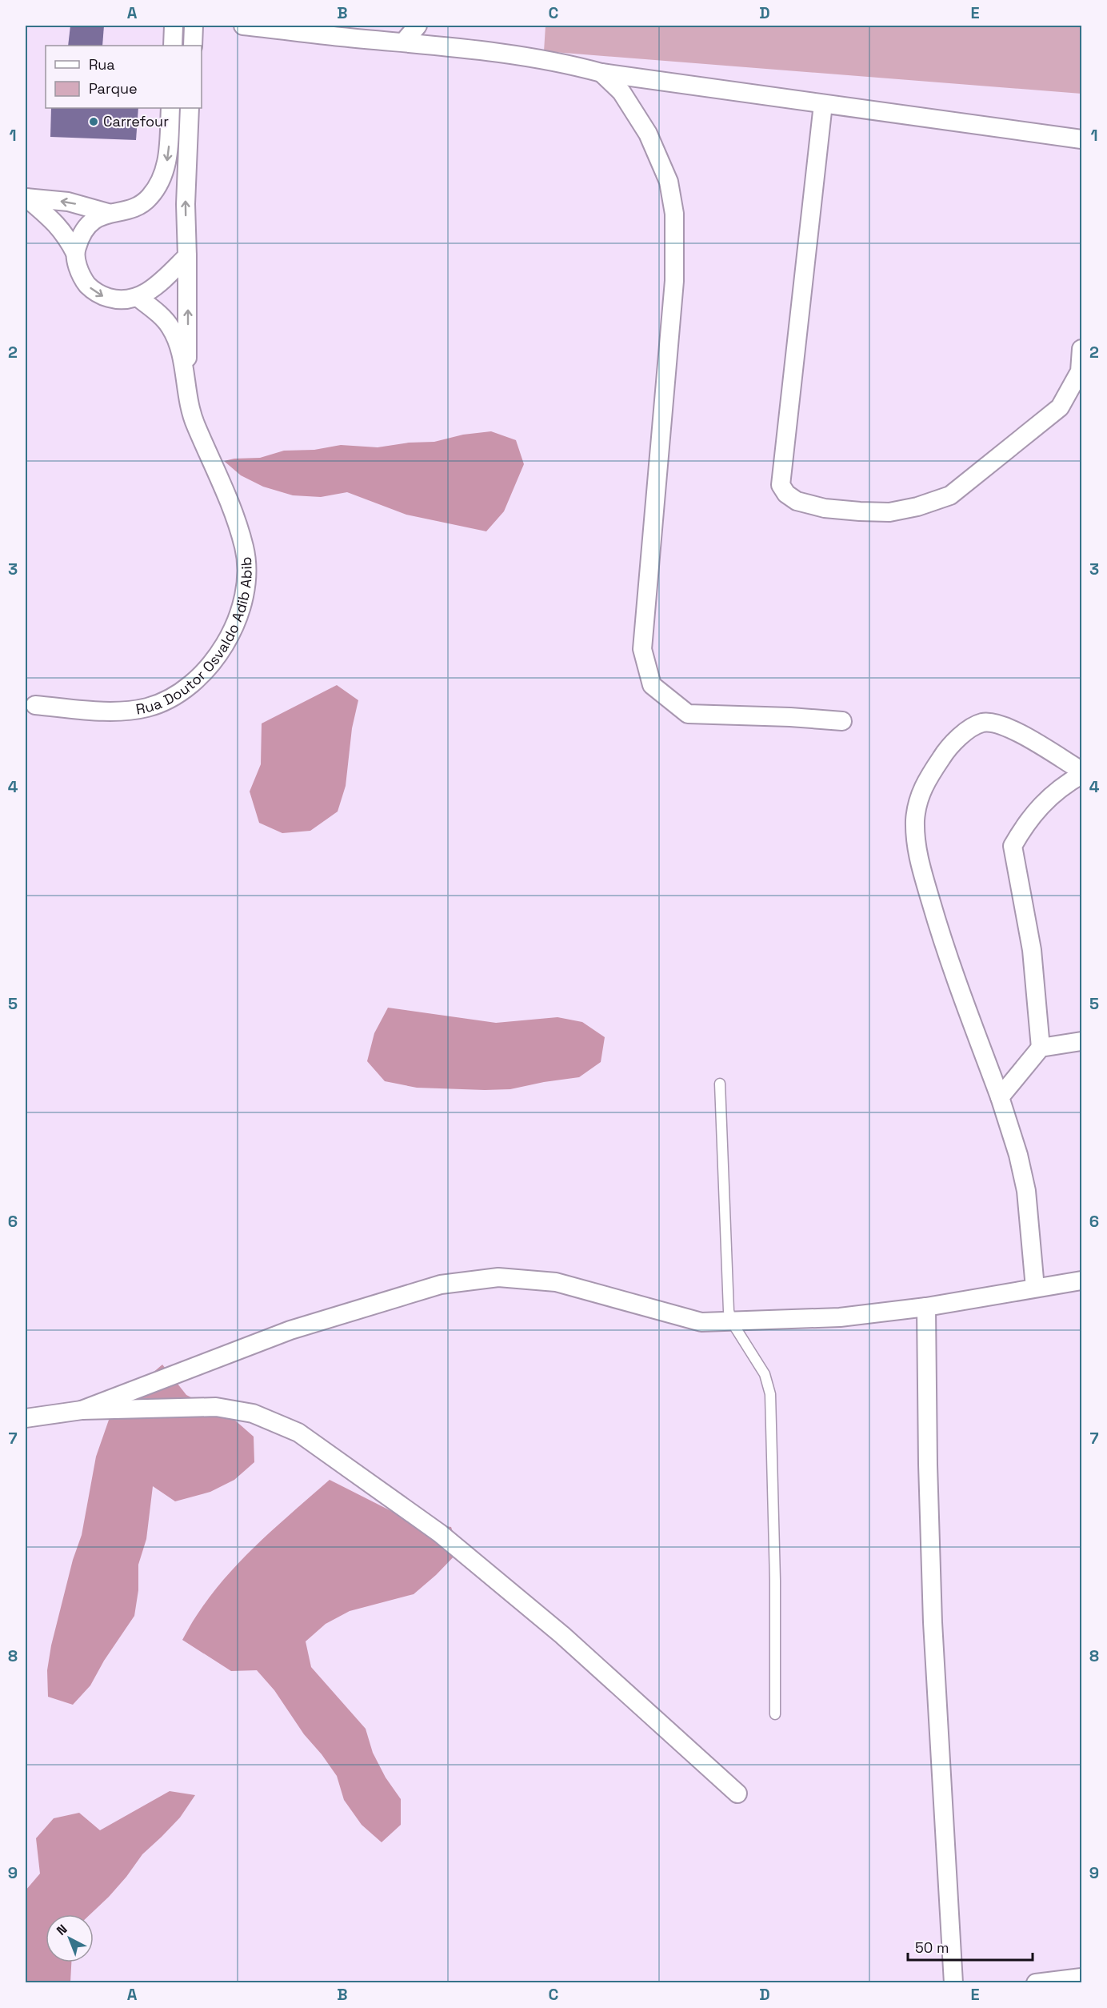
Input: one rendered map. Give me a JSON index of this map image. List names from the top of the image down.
{
  "streets": {
    "street": ["Rua Doutor Osvaldo Adib Abib"]
  },
  "places": ["Carrefour"],
  "legend": ["Rua", "Parque"],
  "scale_bar": "50 m",
  "north": "top left",
  "grid": {
    "columns": [
      "A",
      "B",
      "C",
      "D",
      "E"
    ],
    "rows": [
      "1",
      "2",
      "3",
      "4",
      "5",
      "6",
      "7",
      "8",
      "9"
    ]
  }
}
